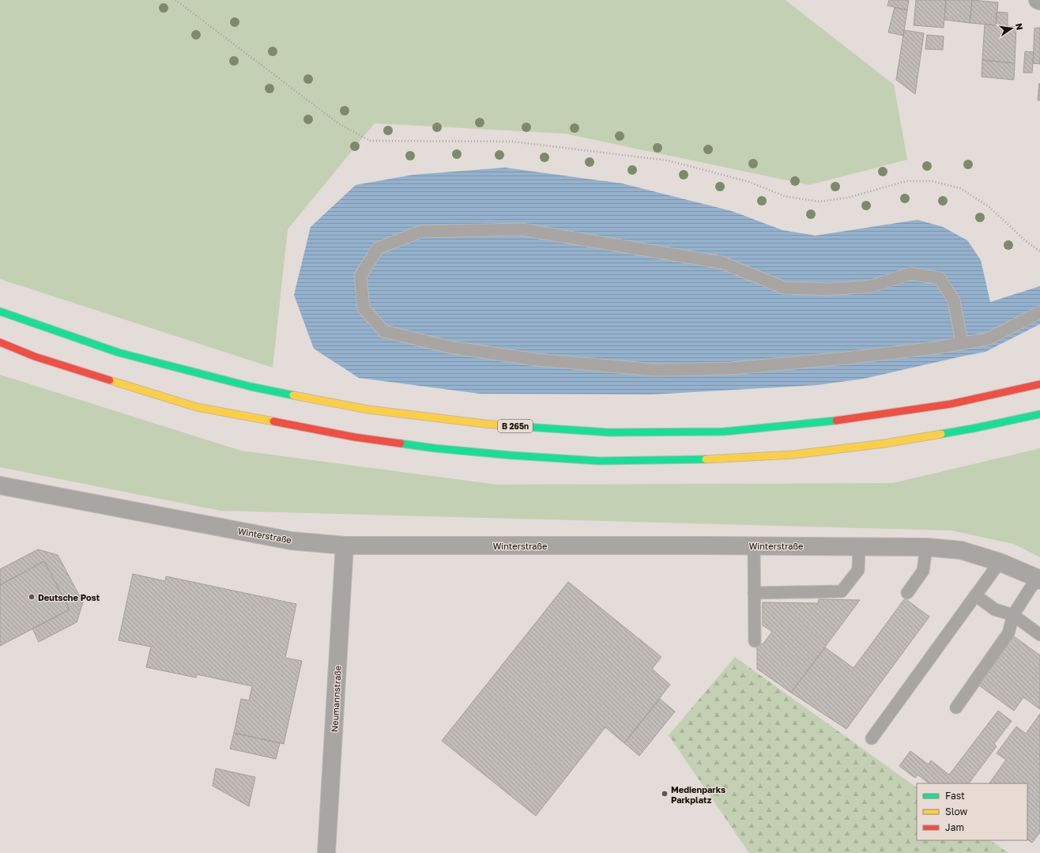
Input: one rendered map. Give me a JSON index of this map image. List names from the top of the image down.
{
  "streets": {
    "main road": ["B 265n"],
    "street": ["Winterstraße", "Neumannstraße"]
  },
  "crossings": [
    ["Winterstraße", "Neumannstraße"]
  ],
  "places": ["Deutsche Post", "Medienparks Parkplatz"],
  "legend": ["Fast", "Slow", "Jam"],
  "north": "right"
}
